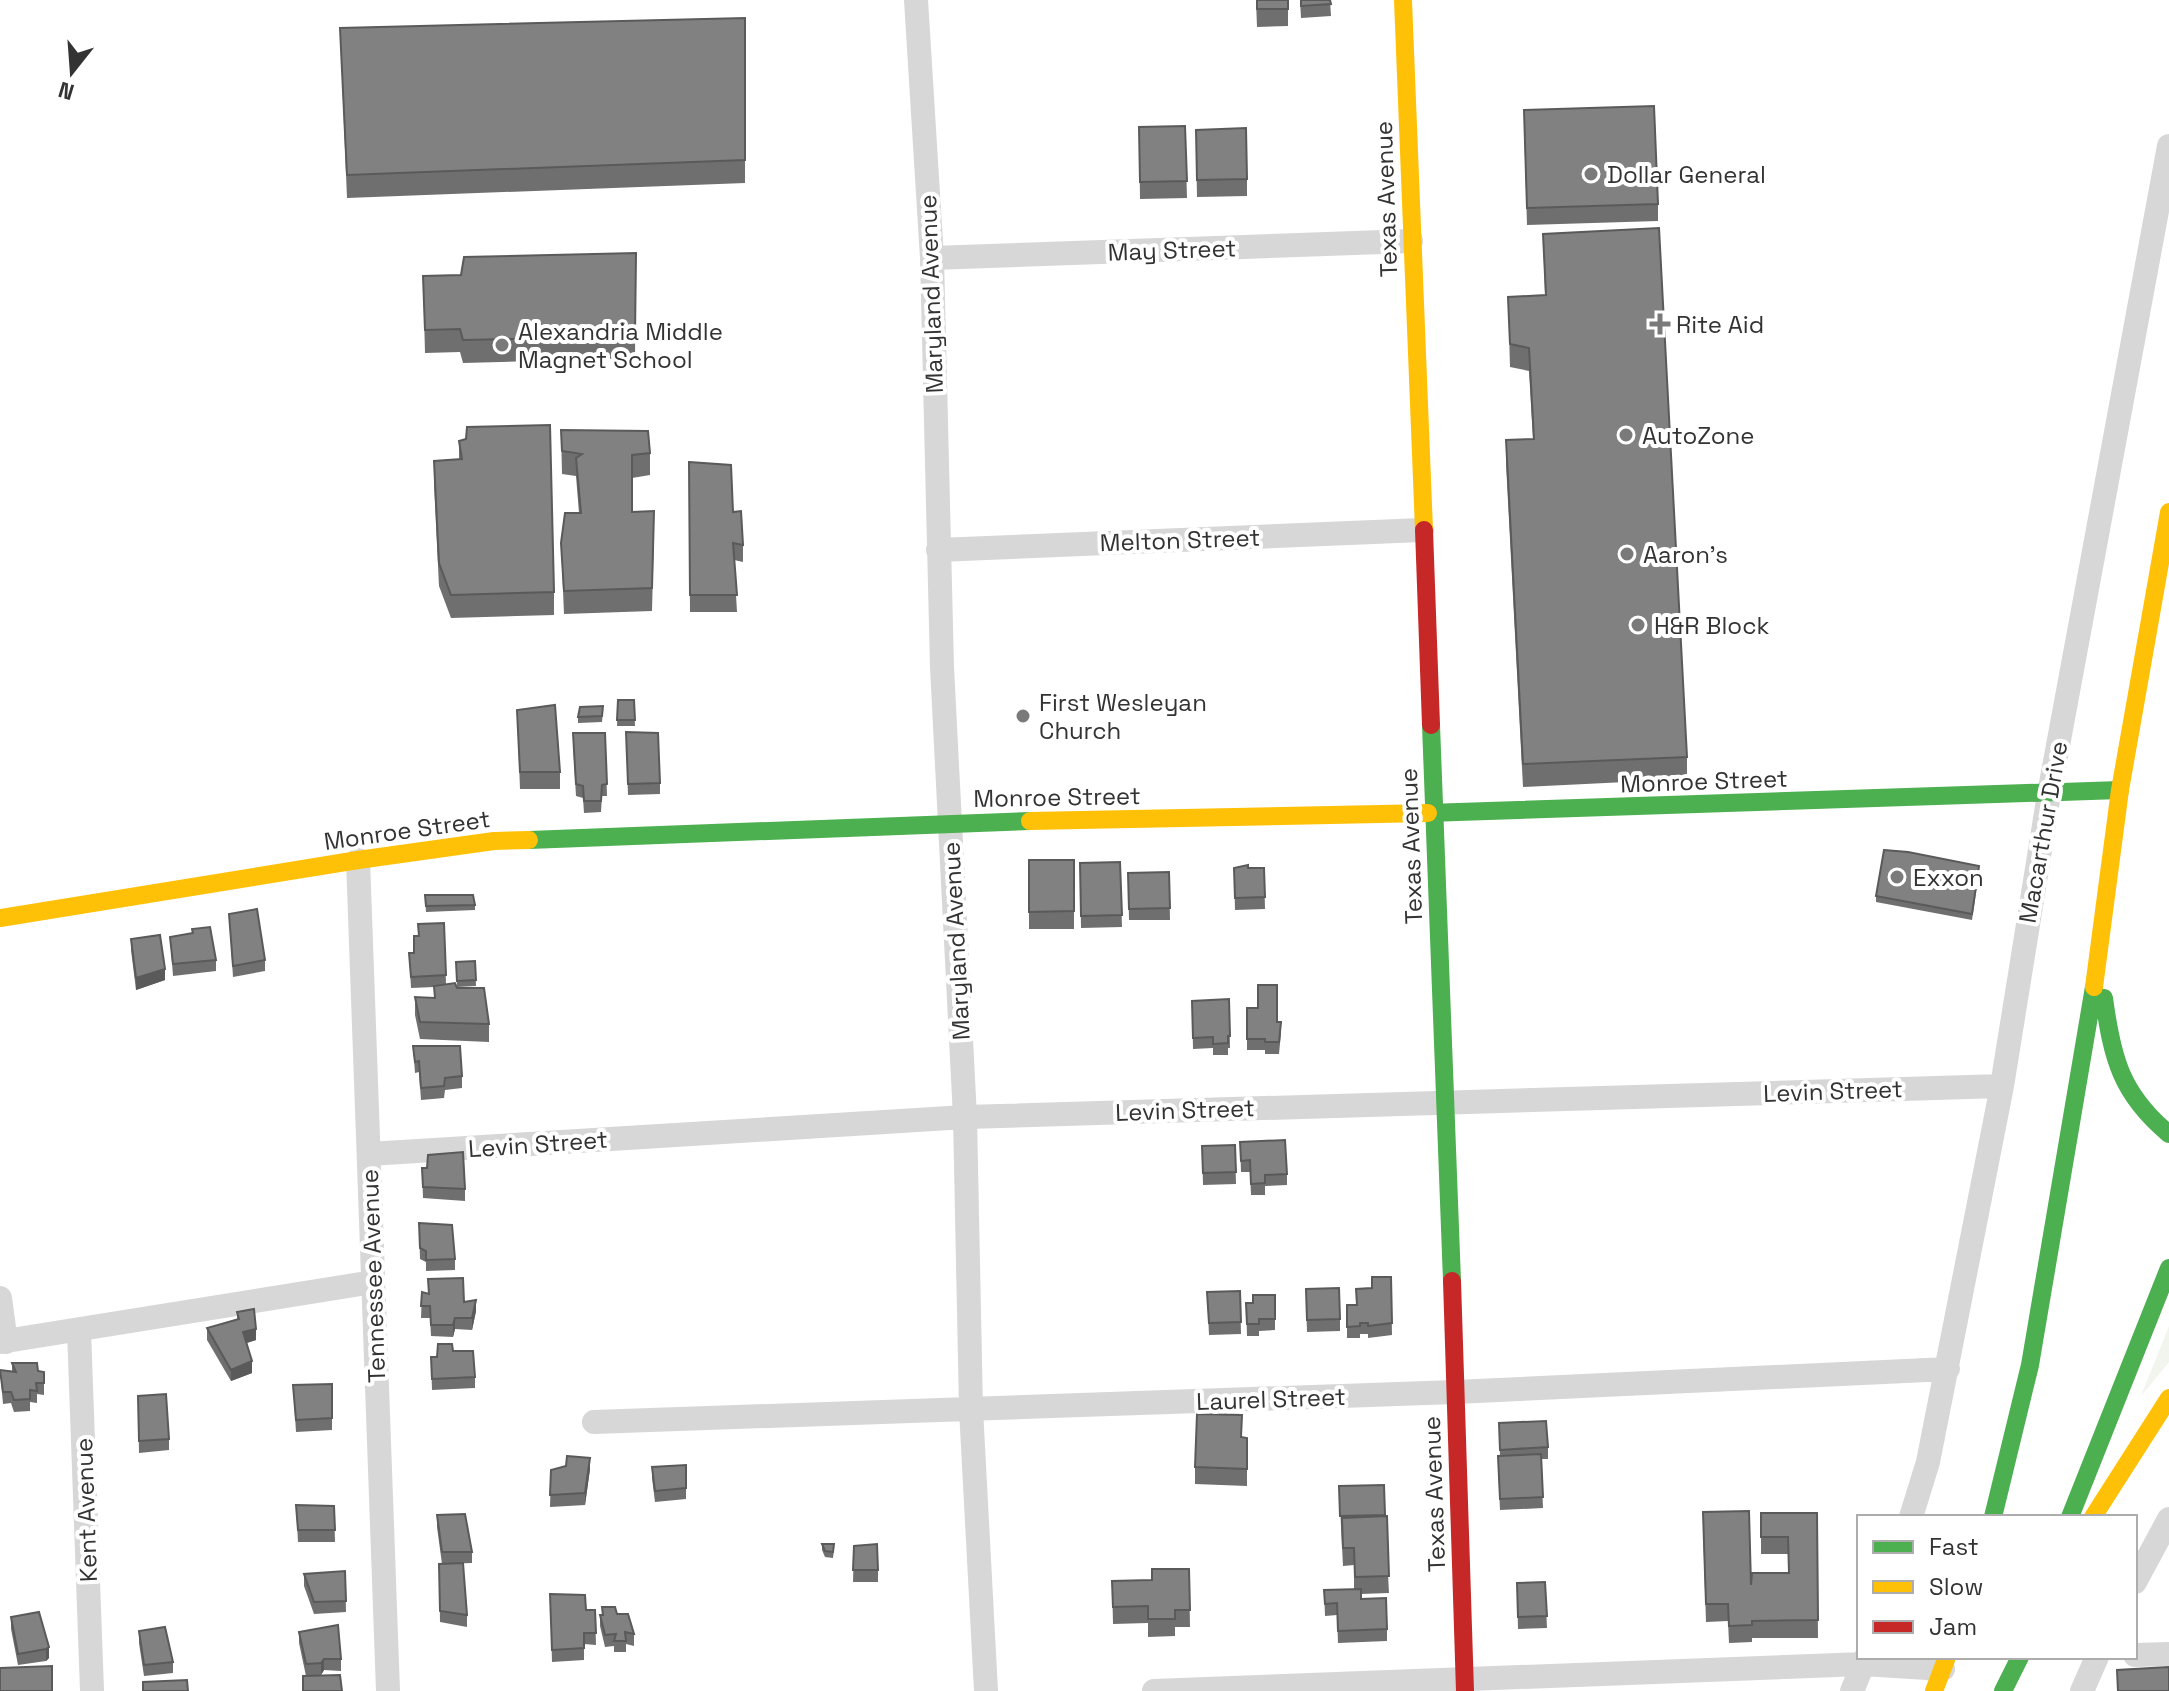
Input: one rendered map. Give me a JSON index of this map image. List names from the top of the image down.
{
  "streets": {
    "main road": ["Texas Avenue", "Monroe Street"],
    "street": [
      "May Street",
      "Maryland Avenue",
      "Melton Street",
      "Macarthur Drive",
      "Levin Street",
      "Tennessee Avenue",
      "Laurel Street",
      "Kent Avenue"
    ]
  },
  "crossings": [
    ["Texas Avenue", "May Street"],
    ["Texas Avenue", "Melton Street"],
    ["Texas Avenue", "Monroe Street"],
    ["Texas Avenue", "Levin Street"],
    ["Texas Avenue", "Laurel Street"],
    ["May Street", "Maryland Avenue"],
    ["Maryland Avenue", "Melton Street"],
    ["Maryland Avenue", "Monroe Street"],
    ["Maryland Avenue", "Levin Street"],
    ["Maryland Avenue", "Laurel Street"],
    ["Monroe Street", "Macarthur Drive"],
    ["Monroe Street", "Tennessee Avenue"],
    ["Macarthur Drive", "Levin Street"],
    ["Macarthur Drive", "Laurel Street"],
    ["Levin Street", "Tennessee Avenue"]
  ],
  "places": {
    "other": [
      "Dollar General",
      "Alexandria Middle Magnet School",
      "AutoZone",
      "Aaron's",
      "H&R Block",
      "First Wesleyan Church",
      "Exxon"
    ],
    "health": ["Rite Aid"]
  },
  "legend": ["Fast", "Slow", "Jam"],
  "north": "bottom"
}
